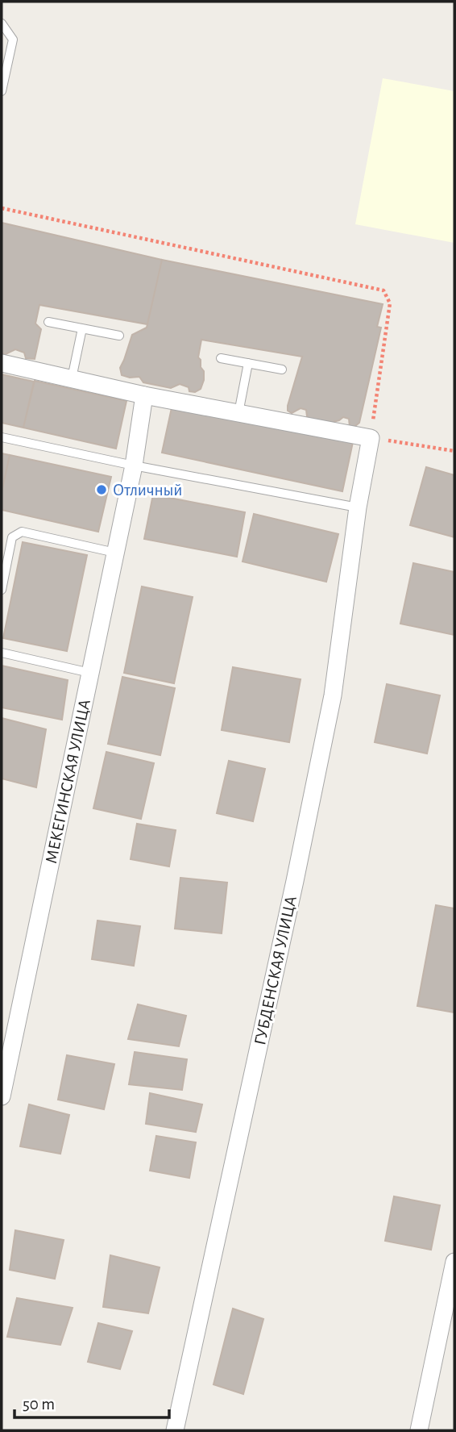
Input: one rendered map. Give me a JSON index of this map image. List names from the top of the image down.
{
  "streets": {
    "street": ["МЕКЕГИНСКАЯ УЛИЦА", "ГУБДЕНСКАЯ УЛИЦА"]
  },
  "places": ["Отличный"],
  "scale_bar": "50 m"
}
